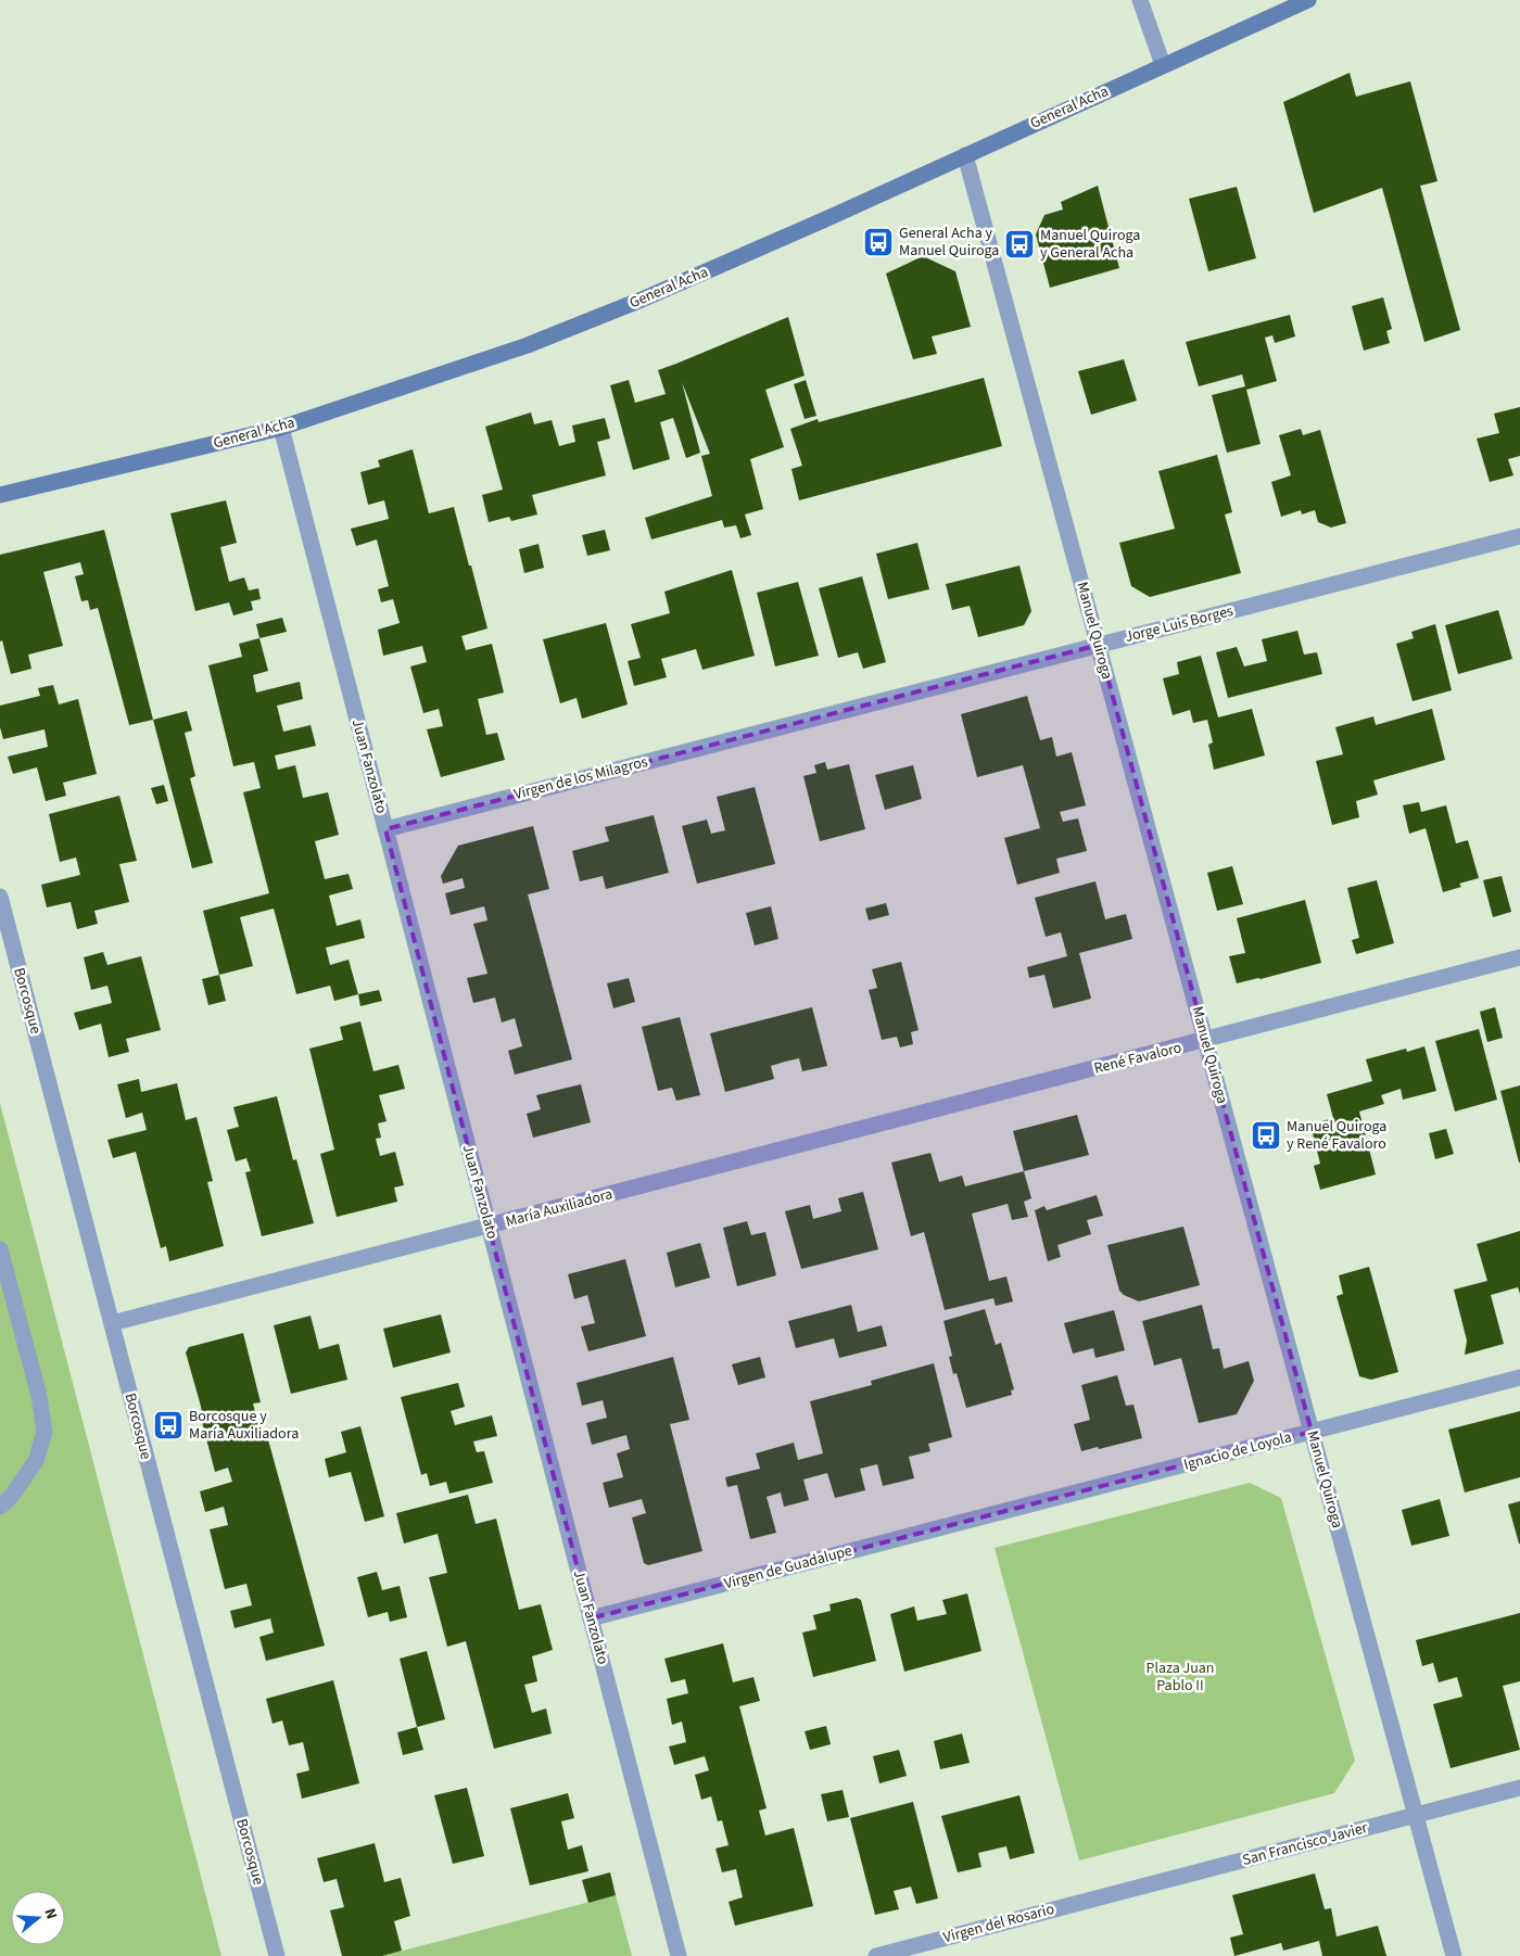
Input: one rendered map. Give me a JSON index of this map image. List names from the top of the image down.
{
  "streets": {
    "main road": ["General Acha"],
    "street": [
      "Jorge Luis Borges",
      "Manuel Quiroga",
      "Juan Fanzolato",
      "Virgen de los Milagros",
      "Borcosque",
      "René Favaloro",
      "María Auxiliadora",
      "Ignacio de Loyola",
      "Virgen de Guadalupe",
      "San Francisco Javier",
      "Virgen del Rosario"
    ]
  },
  "crossings": [
    ["General Acha", "Manuel Quiroga"],
    ["General Acha", "Juan Fanzolato"],
    ["Jorge Luis Borges", "Manuel Quiroga"],
    ["Jorge Luis Borges", "Virgen de los Milagros"],
    ["Manuel Quiroga", "René Favaloro"],
    ["Manuel Quiroga", "Ignacio de Loyola"],
    ["Manuel Quiroga", "San Francisco Javier"],
    ["Juan Fanzolato", "Virgen de los Milagros"],
    ["Juan Fanzolato", "María Auxiliadora"],
    ["Juan Fanzolato", "Virgen de Guadalupe"],
    ["Borcosque", "María Auxiliadora"],
    ["René Favaloro", "María Auxiliadora"],
    ["Ignacio de Loyola", "Virgen de Guadalupe"],
    ["San Francisco Javier", "Virgen del Rosario"]
  ],
  "parks": ["Plaza Juan Pablo II"],
  "places": {
    "bus stop": [
      "General Acha y Manuel Quiroga",
      "Manuel Quiroga y General Acha",
      "Manuel Quiroga y René Favaloro",
      "Borcosque y María Auxiliadora"
    ]
  },
  "north": "right"
}
